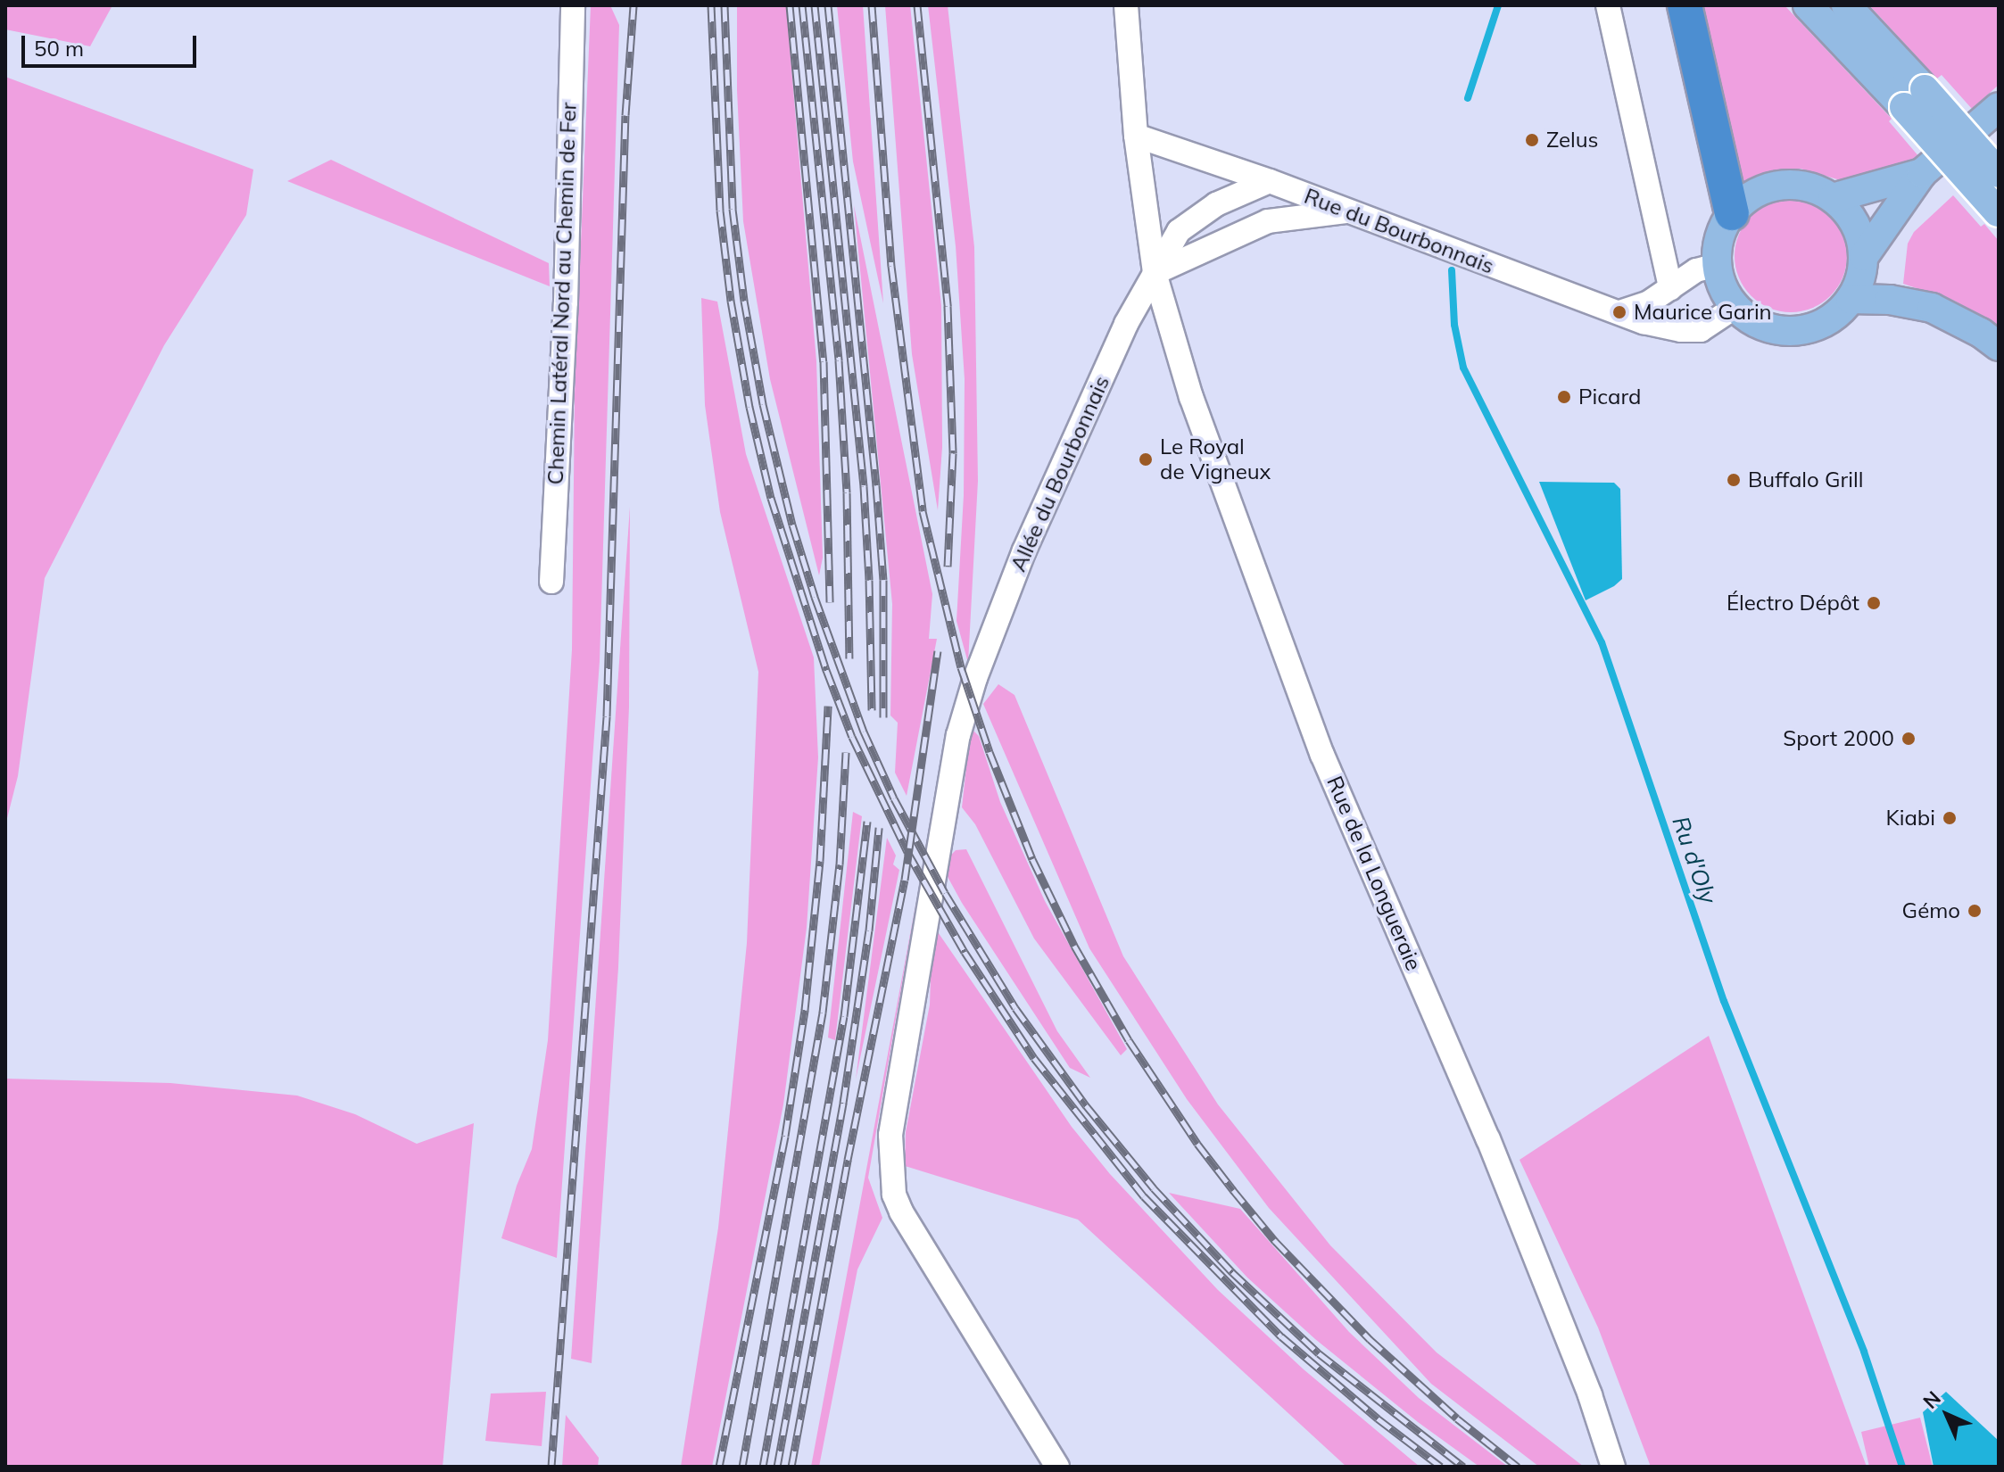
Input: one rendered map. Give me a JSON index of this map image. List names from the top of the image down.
{
  "streets": {
    "street": [
      "Rue du Bourbonnais",
      "Chemin Latéral Nord au Chemin de Fer",
      "Allée du Bourbonnais",
      "Rue de la Longueraie"
    ]
  },
  "crossings": [
    ["Rue du Bourbonnais", "Rue de la Longueraie"],
    ["Allée du Bourbonnais", "Rue de la Longueraie"]
  ],
  "water": ["Ru d'Oly"],
  "places": [
    "Zelus",
    "Maurice Garin",
    "Picard",
    "Le Royal de Vigneux",
    "Buffalo Grill",
    "Électro Dépôt",
    "Sport 2000",
    "Kiabi",
    "Gémo"
  ],
  "scale_bar": "50 m",
  "north": "top left"
}
